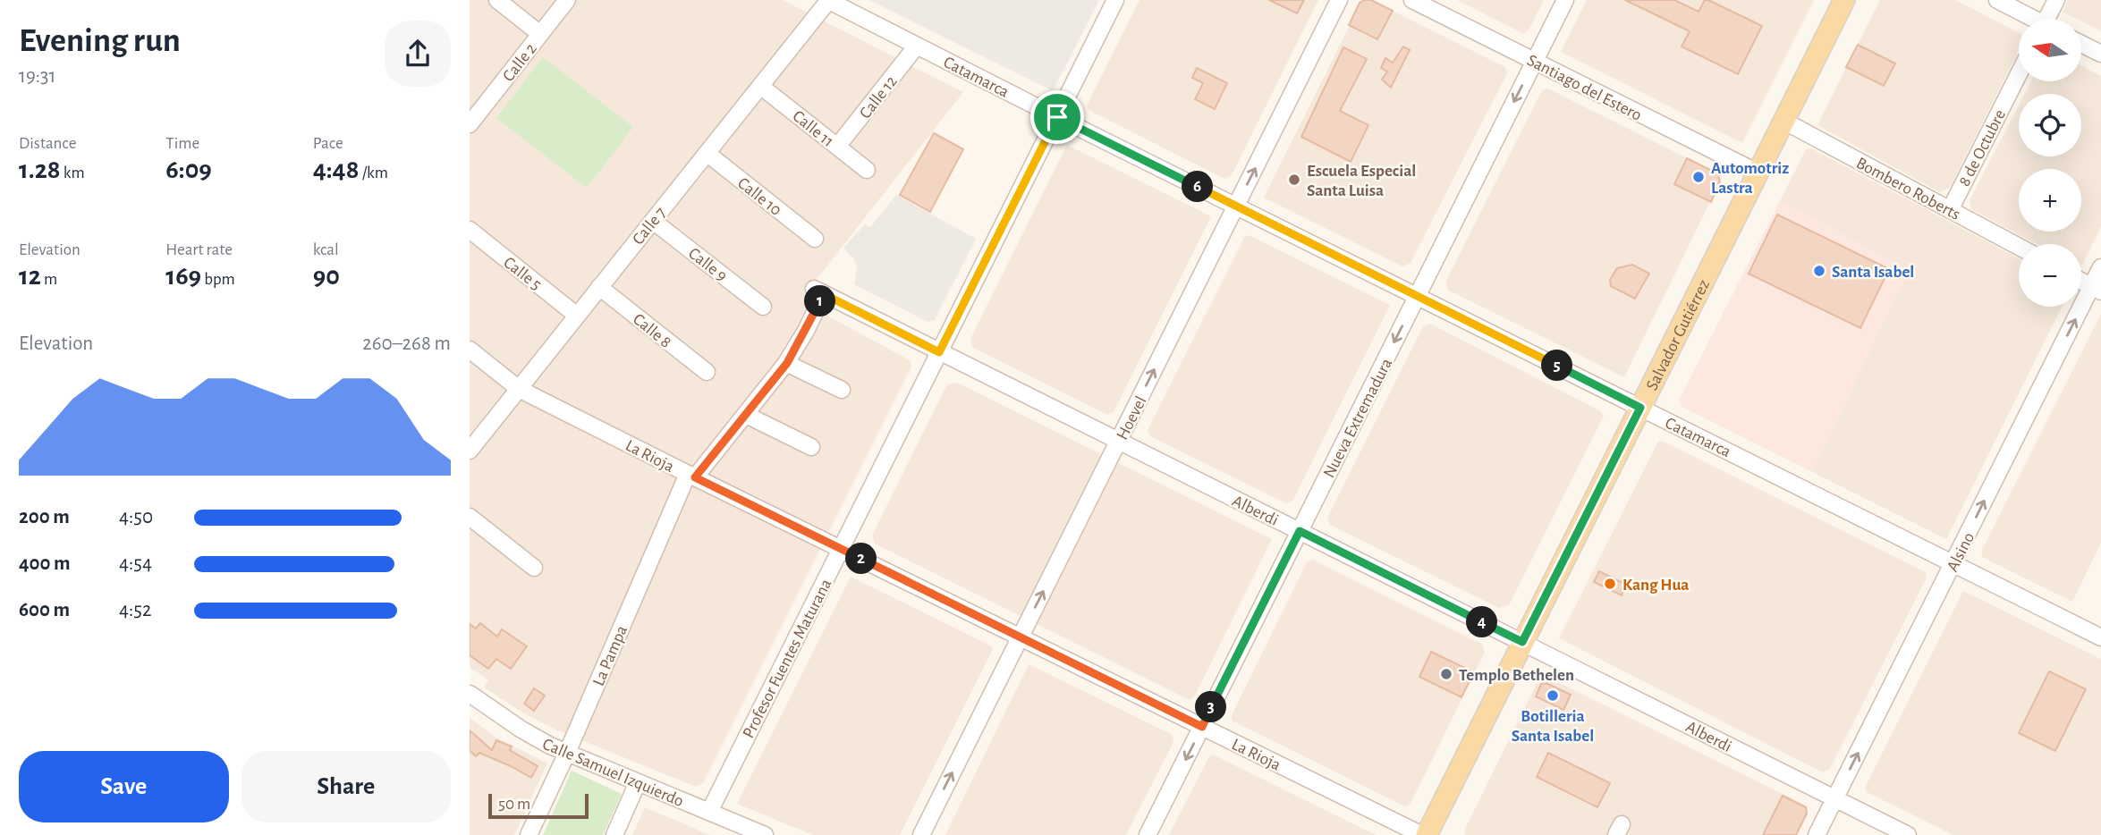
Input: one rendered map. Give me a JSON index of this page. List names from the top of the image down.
{
  "streets": {
    "main road": ["Salvador Gutiérrez"],
    "street": [
      "Calle 2",
      "Catamarca",
      "Santiago del Estero",
      "Calle 12",
      "Calle 11",
      "8 de Octubre",
      "Bombero Roberts",
      "Calle 10",
      "Calle 7",
      "Calle 9",
      "Calle 5",
      "Calle 8",
      "Hoevel",
      "Nueva Extremadura",
      "La Rioja",
      "Alberdi",
      "Alsino",
      "La Pampa",
      "Profesor Fuentes Maturana",
      "Calle Samuel Izquierdo"
    ]
  },
  "crossings": [
    ["Catamarca", "Calle 12"],
    ["Catamarca", "Calle 7"],
    ["Catamarca", "Salvador Gutiérrez"],
    ["Catamarca", "Hoevel"],
    ["Catamarca", "Nueva Extremadura"],
    ["Catamarca", "Alsino"],
    ["Catamarca", "Profesor Fuentes Maturana"],
    ["Santiago del Estero", "Salvador Gutiérrez"],
    ["Santiago del Estero", "Nueva Extremadura"],
    ["Calle 12", "Calle 11"],
    ["Calle 11", "Calle 7"],
    ["8 de Octubre", "Bombero Roberts"],
    ["Bombero Roberts", "Salvador Gutiérrez"],
    ["Calle 10", "Calle 7"],
    ["Calle 7", "Calle 9"],
    ["Calle 7", "Calle 5"],
    ["Calle 7", "Calle 8"],
    ["Calle 7", "La Rioja"],
    ["Salvador Gutiérrez", "La Rioja"],
    ["Salvador Gutiérrez", "Alberdi"],
    ["Hoevel", "La Rioja"],
    ["Hoevel", "Alberdi"],
    ["Nueva Extremadura", "La Rioja"],
    ["Nueva Extremadura", "Alberdi"],
    ["La Rioja", "La Pampa"],
    ["La Rioja", "Profesor Fuentes Maturana"],
    ["Alberdi", "Alsino"],
    ["Alberdi", "La Pampa"],
    ["Alberdi", "Profesor Fuentes Maturana"],
    ["La Pampa", "Calle Samuel Izquierdo"],
    ["Profesor Fuentes Maturana", "Calle Samuel Izquierdo"]
  ],
  "one_way": ["Hoevel", "Nueva Extremadura", "Alsino"],
  "places": [
    "Automotriz Lastra",
    "Escuela Especial Santa Luisa",
    "Santa Isabel",
    "Kang Hua",
    "Templo Bethelen",
    "Botilleria Santa Isabel"
  ],
  "scale_bar": "50 m",
  "north": "left",
  "page": {
    "heading": ["Evening run", "19:31"],
    "map_buttons": ["+", "−"],
    "stats": [
      ["Distance", "1.28 km"],
      ["Time", "6:09"],
      ["Pace", "4:48 /km"],
      ["Elevation", "12 m"],
      ["Heart rate", "169 bpm"],
      ["kcal", "90"]
    ],
    "pins": [
      "6",
      "1",
      "5",
      "2",
      "4",
      "3"
    ],
    "chart": ["Elevation", "260–268 m"],
    "list": [
      {
        "name": "200 m",
        "note": "4:50"
      },
      {
        "name": "400 m",
        "note": "4:54"
      },
      {
        "name": "600 m",
        "note": "4:52"
      }
    ],
    "buttons": ["Save", "Share"],
    "scale": "50 m"
  }
}
